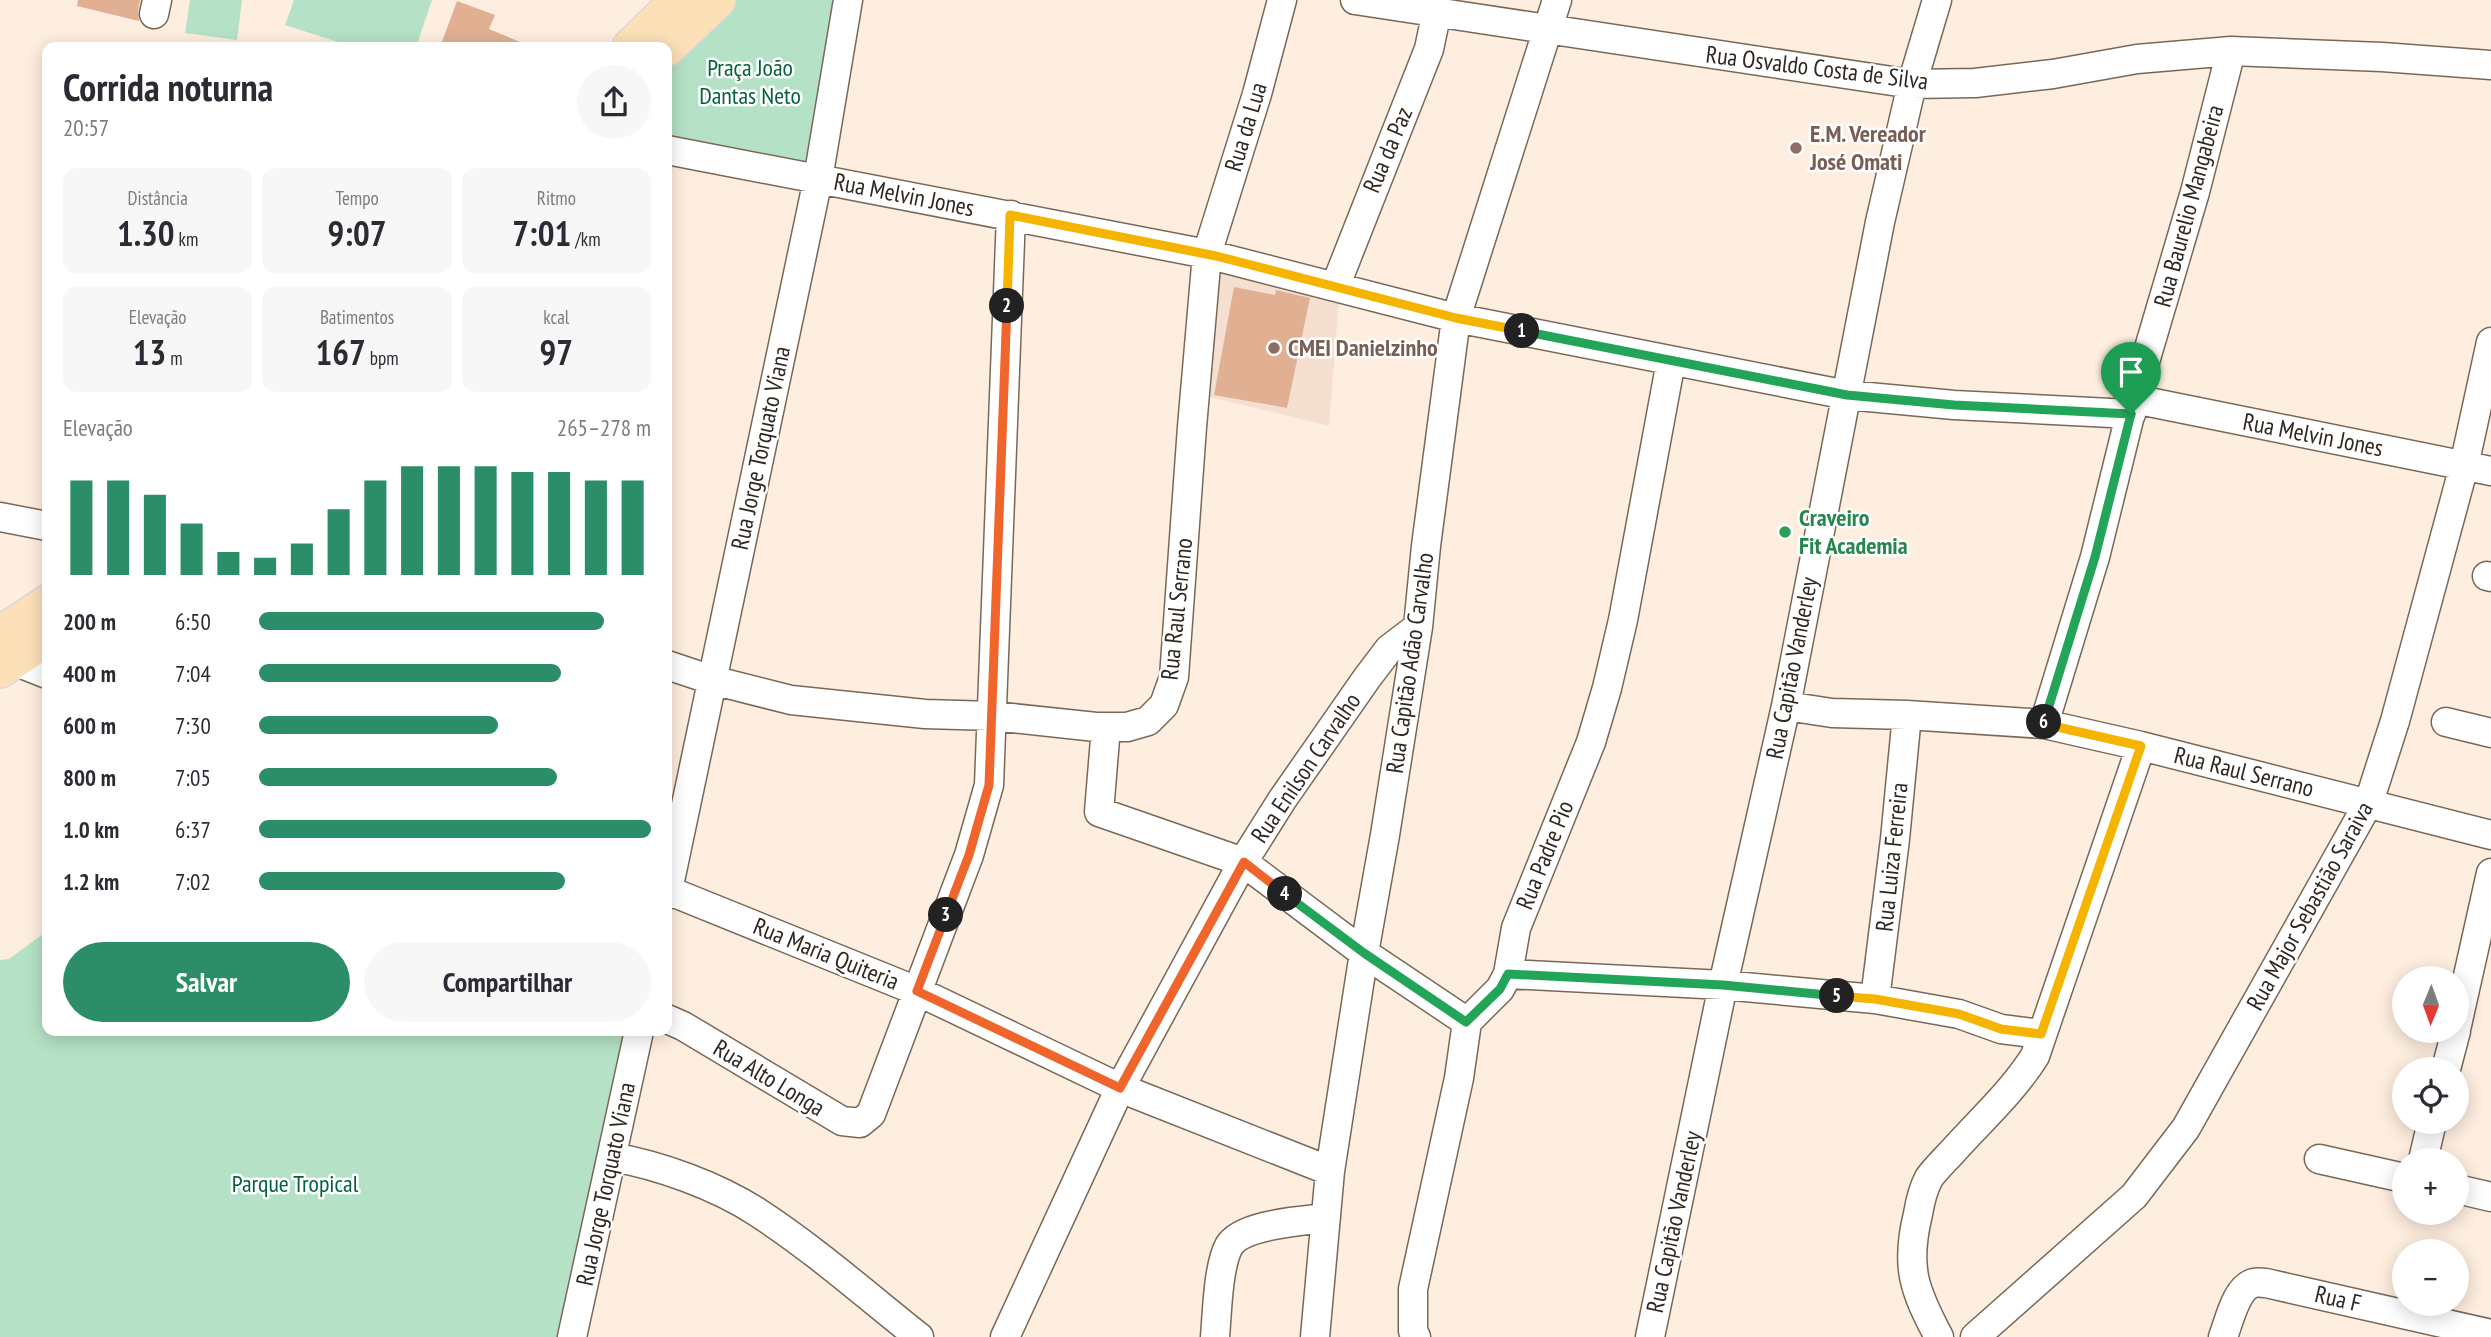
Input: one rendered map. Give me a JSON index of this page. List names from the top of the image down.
{
  "streets": {
    "street": [
      "Rua Osvaldo Costa de Silva",
      "Rua da Lua",
      "Rua da Paz",
      "Rua Melvin Jones",
      "Rua Baurelio Mangabeira",
      "Rua Jorge Torquato Viana",
      "Rua Raul Serrano",
      "Rua Capitão Adão Carvalho",
      "Rua Capitão Vanderley",
      "Rua Enilson Carvalho",
      "Rua Padre Pio",
      "Rua Luiza Ferreira",
      "Rua Major Sebastião Saraiva",
      "Rua Maria Quiteria",
      "Rua Alto Longa",
      "Rua F"
    ]
  },
  "crossings": [
    ["Rua Osvaldo Costa de Silva", "Rua da Paz"],
    ["Rua Osvaldo Costa de Silva", "Rua Baurelio Mangabeira"],
    ["Rua Osvaldo Costa de Silva", "Rua Capitão Adão Carvalho"],
    ["Rua Osvaldo Costa de Silva", "Rua Capitão Vanderley"],
    ["Rua da Lua", "Rua Melvin Jones"],
    ["Rua da Lua", "Rua Raul Serrano"],
    ["Rua da Paz", "Rua Melvin Jones"],
    ["Rua Melvin Jones", "Rua Baurelio Mangabeira"],
    ["Rua Melvin Jones", "Rua Jorge Torquato Viana"],
    ["Rua Melvin Jones", "Rua Raul Serrano"],
    ["Rua Melvin Jones", "Rua Capitão Adão Carvalho"],
    ["Rua Melvin Jones", "Rua Capitão Vanderley"],
    ["Rua Melvin Jones", "Rua Padre Pio"],
    ["Rua Melvin Jones", "Rua Major Sebastião Saraiva"],
    ["Rua Baurelio Mangabeira", "Rua Raul Serrano"],
    ["Rua Jorge Torquato Viana", "Rua Raul Serrano"],
    ["Rua Raul Serrano", "Rua Capitão Vanderley"],
    ["Rua Raul Serrano", "Rua Luiza Ferreira"],
    ["Rua Raul Serrano", "Rua Major Sebastião Saraiva"],
    ["Rua Capitão Adão Carvalho", "Rua Enilson Carvalho"],
    ["Rua Capitão Adão Carvalho", "Rua Maria Quiteria"],
    ["Rua Enilson Carvalho", "Rua Maria Quiteria"],
    ["Rua Maria Quiteria", "Rua Alto Longa"]
  ],
  "parks": ["Praça João Dantas Neto", "Parque Tropical"],
  "places": ["E.M. Vereador José Omati", "CMEI Danielzinho", "Craveiro Fit Academia"],
  "north": "bottom",
  "page": {
    "heading": ["Corrida noturna", "20:57"],
    "stats": [
      ["Distância", "1.30 km"],
      ["Tempo", "9:07"],
      ["Ritmo", "7:01 /km"],
      ["Elevação", "13 m"],
      ["Batimentos", "167 bpm"],
      ["kcal", "97"]
    ],
    "pins": [
      "2",
      "1",
      "6",
      "4",
      "3",
      "5"
    ],
    "chart": ["Elevação", "265–278 m"],
    "list": [
      {
        "name": "200 m",
        "note": "6:50"
      },
      {
        "name": "400 m",
        "note": "7:04"
      },
      {
        "name": "600 m",
        "note": "7:30"
      },
      {
        "name": "800 m",
        "note": "7:05"
      },
      {
        "name": "1.0 km",
        "note": "6:37"
      },
      {
        "name": "1.2 km",
        "note": "7:02"
      }
    ],
    "buttons": ["Salvar", "Compartilhar"],
    "map_buttons": ["+", "−"]
  }
}
